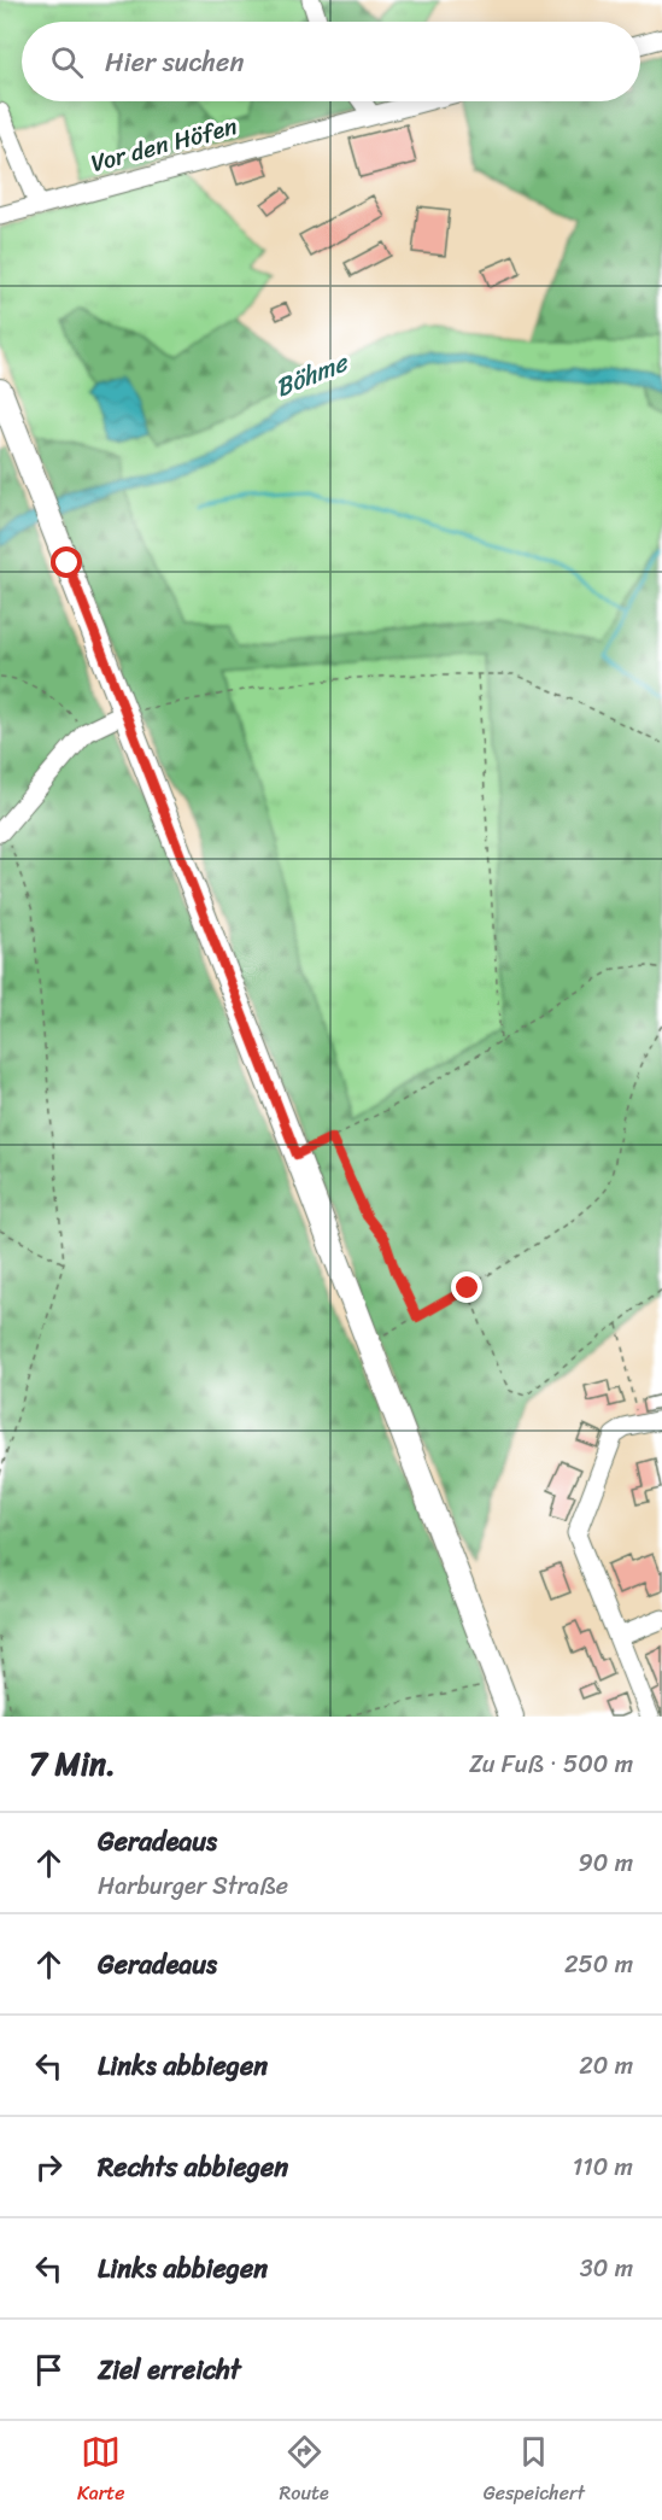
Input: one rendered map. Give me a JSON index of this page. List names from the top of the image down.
{
  "streets": {
    "street": ["Vor den Höfen"]
  },
  "water": ["Böhme"],
  "page": {
    "search": "Hier suchen",
    "heading": ["7 Min.", "Zu Fuß · 500 m"],
    "list": [
      ["Geradeaus", "Harburger Straße", "90 m"],
      ["Geradeaus", "250 m"],
      ["Links abbiegen", "20 m"],
      ["Rechts abbiegen", "110 m"],
      ["Links abbiegen", "30 m"],
      "Ziel erreicht"
    ],
    "nav": ["Karte", "Route", "Gespeichert"]
  }
}
